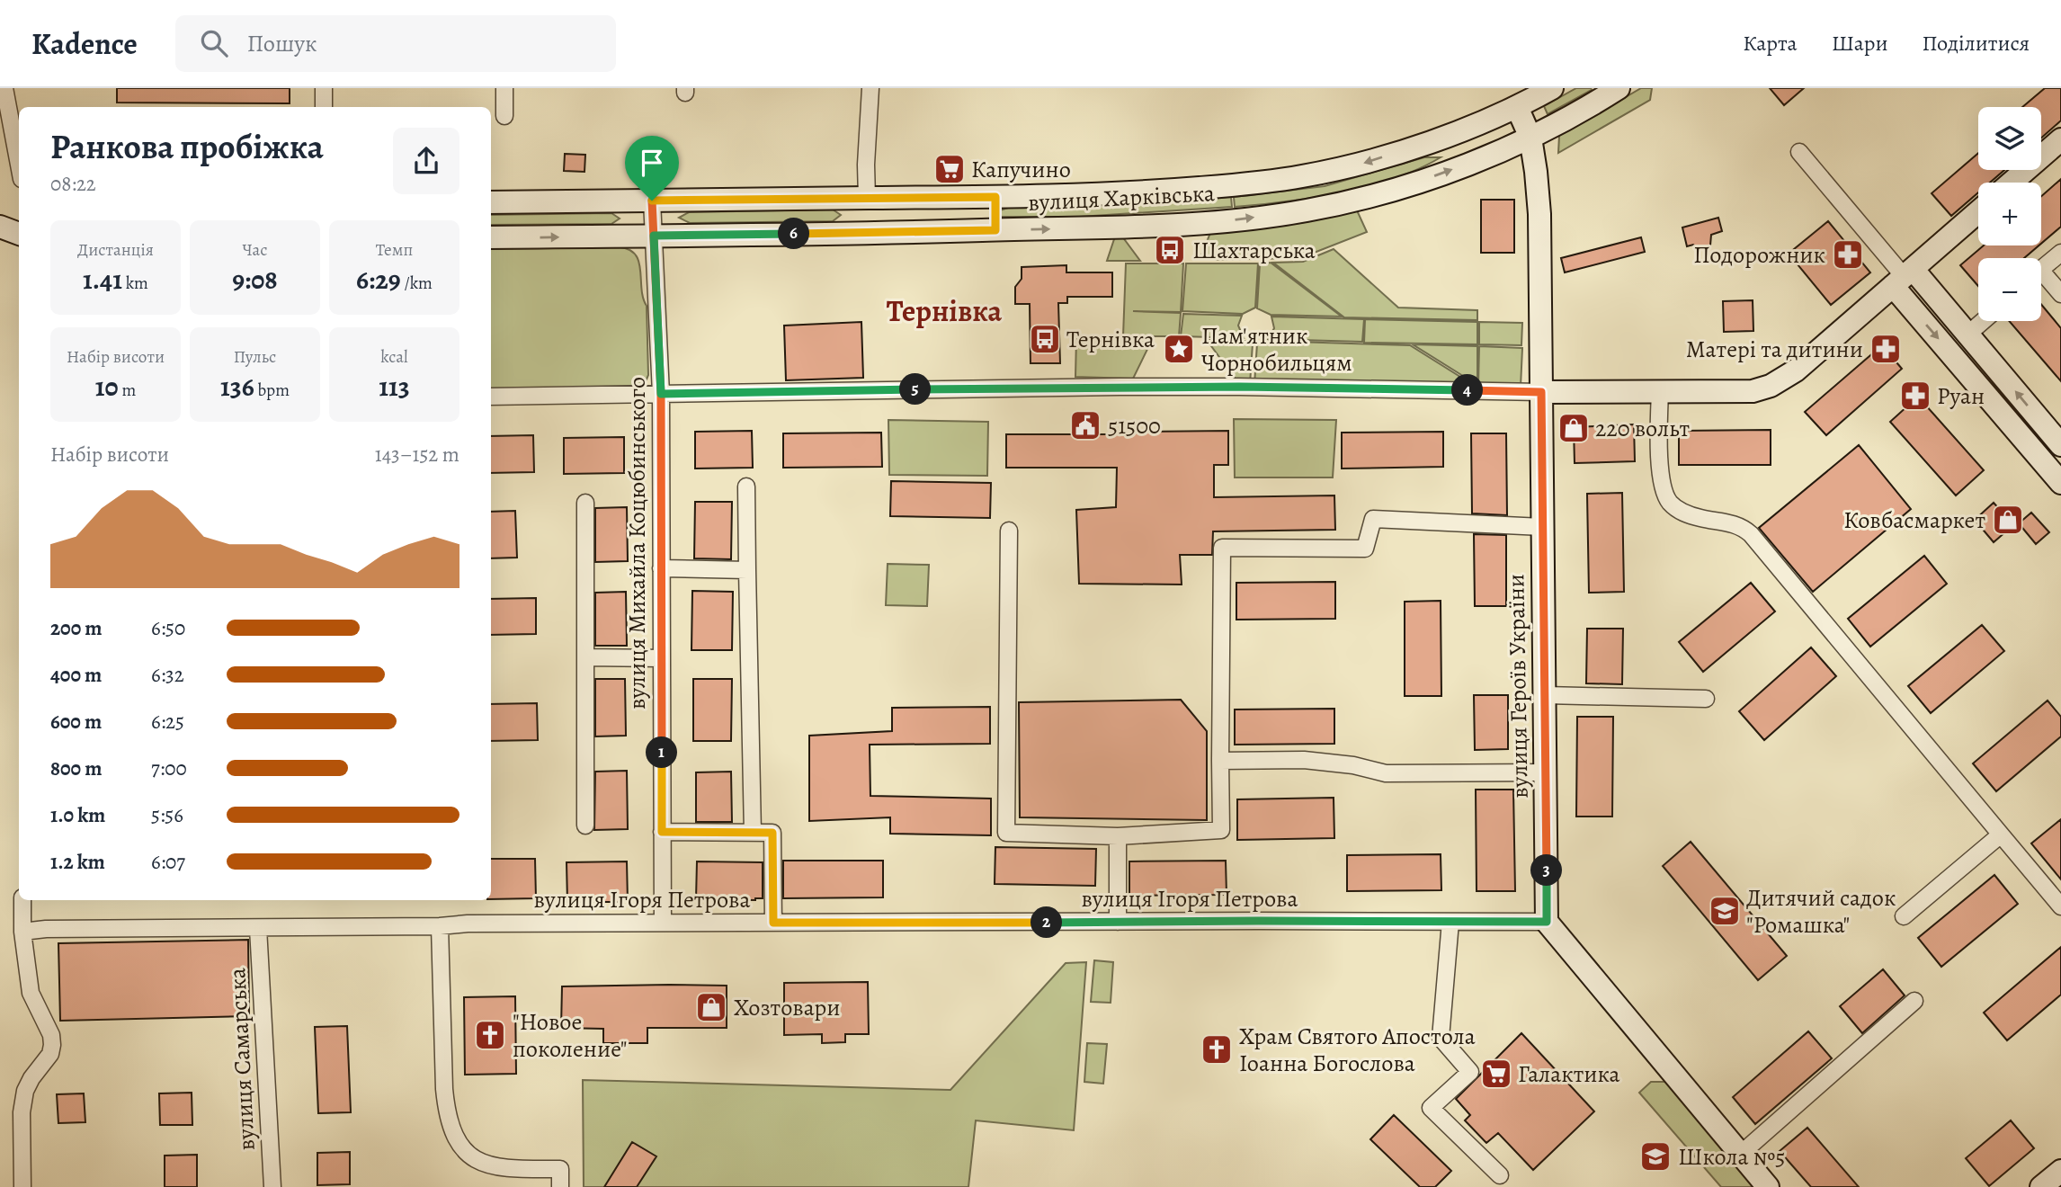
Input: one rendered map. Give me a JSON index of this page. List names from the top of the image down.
{
  "streets": {
    "street": [
      "вулиця Харківська",
      "вулиця Михайла Коцюбинського",
      "вулиця Героїв України",
      "вулиця Ігоря Петрова",
      "вулиця Самарська"
    ]
  },
  "crossings": [
    ["вулиця Харківська", "вулиця Михайла Коцюбинського"],
    ["вулиця Харківська", "вулиця Героїв України"],
    ["вулиця Михайла Коцюбинського", "вулиця Ігоря Петрова"],
    ["вулиця Героїв України", "вулиця Ігоря Петрова"],
    ["вулиця Ігоря Петрова", "вулиця Самарська"]
  ],
  "districts": ["Тернівка"],
  "places": {
    "supermarket": ["Капучино", "Галактика"],
    "bus stop": ["Шахтарська", "Тернівка"],
    "pharmacy": ["Подорожник", "Матері та дитини", "Руан"],
    "place": ["Пам'ятник Чорнобильцям"],
    "public building": ["51500"],
    "shop": ["220 вольт", "Ковбасмаркет", "Хозтовари"],
    "school or university": ["Дитячий садок \"Ромашка\"", "Школа №5"],
    "church": ["\"Новое поколение\"", "Храм Святого Апостола Іоанна Богослова"]
  },
  "page": {
    "header": "Kadence",
    "search": "Пошук",
    "nav": ["Карта", "Шари", "Поділитися"],
    "map_buttons": ["+", "−"],
    "heading": ["Ранкова пробіжка", "08:22"],
    "stats": [
      ["Дистанція", "1.41 km"],
      ["Час", "9:08"],
      ["Темп", "6:29 /km"],
      ["Набір висоти", "10 m"],
      ["Пульс", "136 bpm"],
      ["kcal", "113"]
    ],
    "pins": [
      "6",
      "5",
      "4",
      "1",
      "3",
      "2"
    ],
    "chart": ["Набір висоти", "143–152 m"],
    "list": [
      {
        "name": "200 m",
        "note": "6:50"
      },
      {
        "name": "400 m",
        "note": "6:32"
      },
      {
        "name": "600 m",
        "note": "6:25"
      },
      {
        "name": "800 m",
        "note": "7:00"
      },
      {
        "name": "1.0 km",
        "note": "5:56"
      },
      {
        "name": "1.2 km",
        "note": "6:07"
      }
    ]
  }
}
